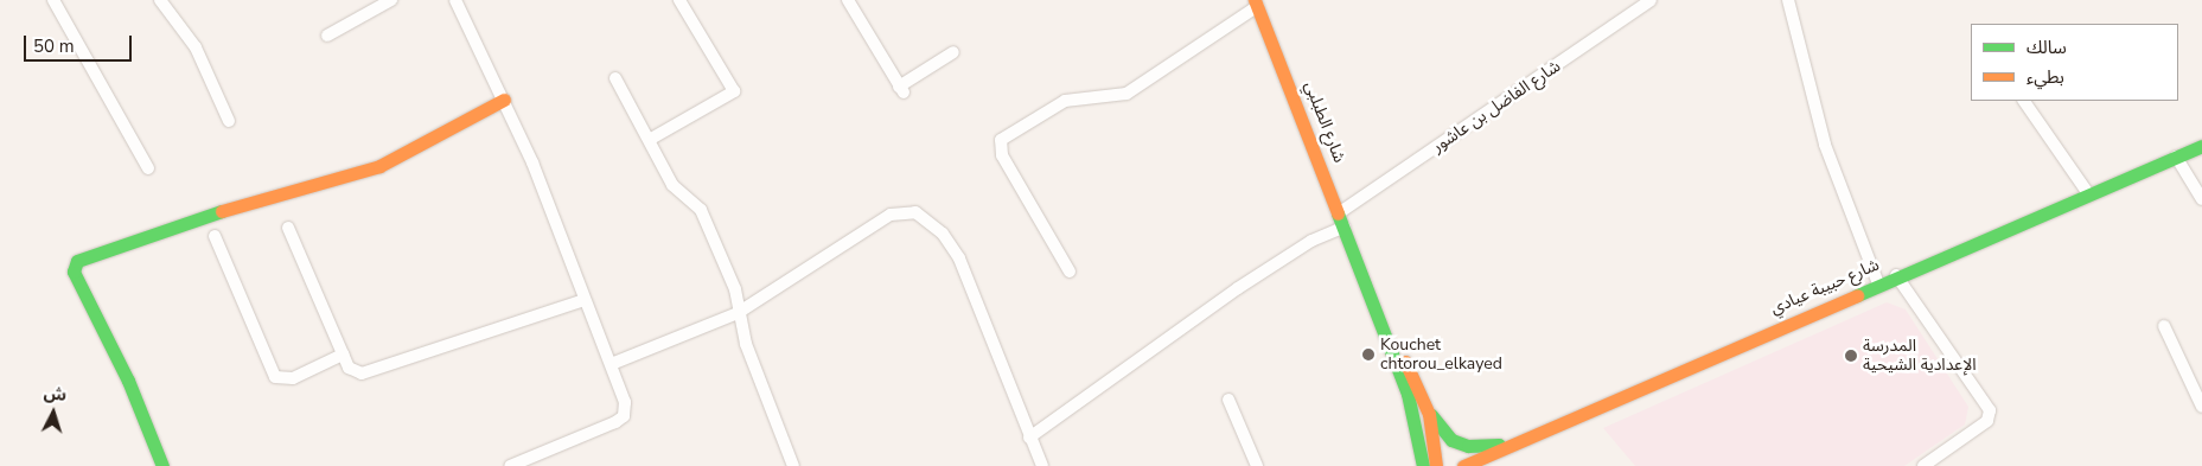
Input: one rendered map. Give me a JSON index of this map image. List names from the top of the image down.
{
  "streets": {
    "street": ["شارع الفاضل بن عاشور", "شارع الطبلبي", "شارع حبيبة عيادي"]
  },
  "crossings": [
    ["شارع الفاضل بن عاشور", "شارع الطبلبي"]
  ],
  "places": ["Kouchet chtorou_elkayed", "المدرسة الإعدادية الشيحية"],
  "legend": ["سالك", "بطيء"],
  "scale_bar": "50 m",
  "north": "top"
}
